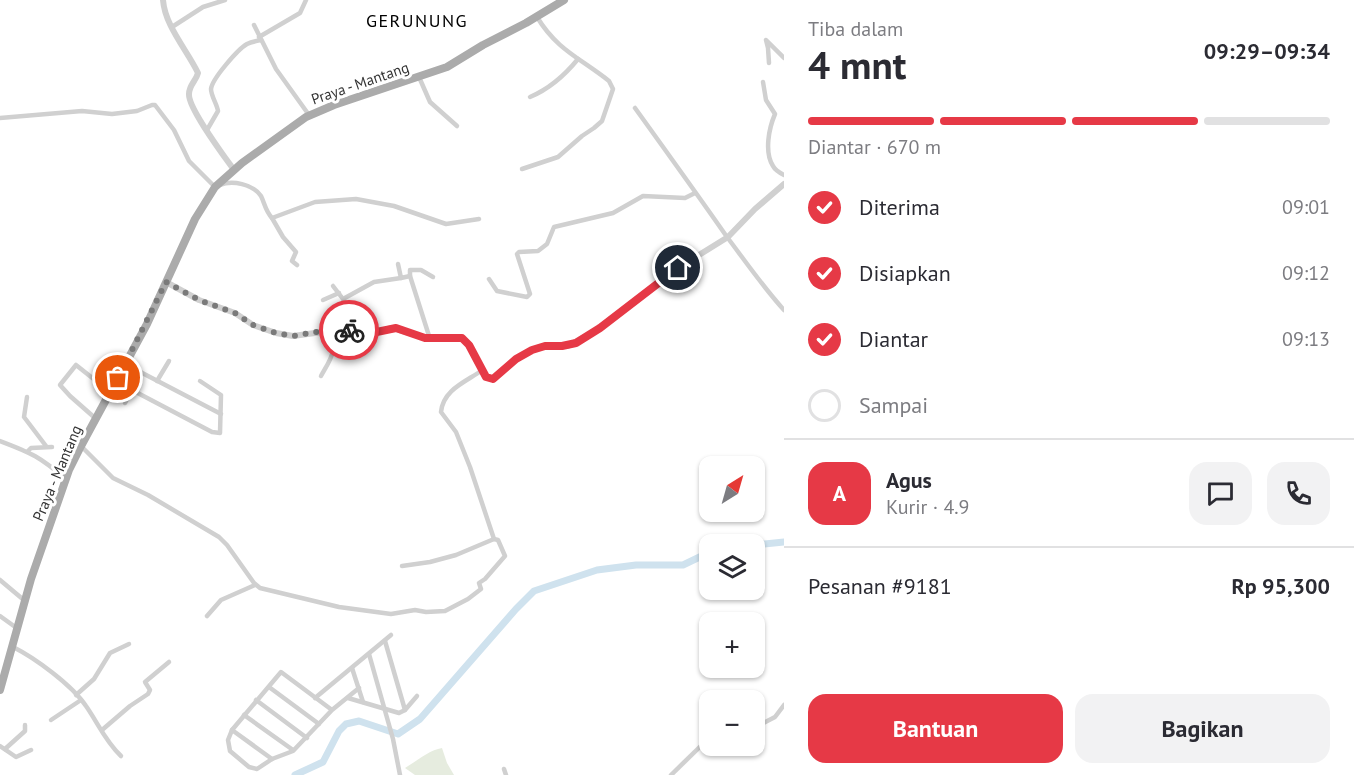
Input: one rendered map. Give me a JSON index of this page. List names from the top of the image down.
{
  "streets": {
    "main road": ["Praya - Mantang"]
  },
  "districts": ["GERUNUNG"],
  "north": "top right",
  "page": {
    "heading": ["4 mnt", "Tiba dalam", "09:29–09:34"],
    "panel": [
      "Agus",
      "Kurir · 4.9",
      "Pesanan #9181",
      "Rp 95,300"
    ],
    "bar": "Diantar · 670 m",
    "list": [
      ["Diterima", "09:01"],
      ["Disiapkan", "09:12"],
      ["Diantar", "09:13"],
      "Sampai"
    ],
    "map_buttons": ["+", "−"],
    "round": "A",
    "buttons": ["Bantuan", "Bagikan"]
  }
}
